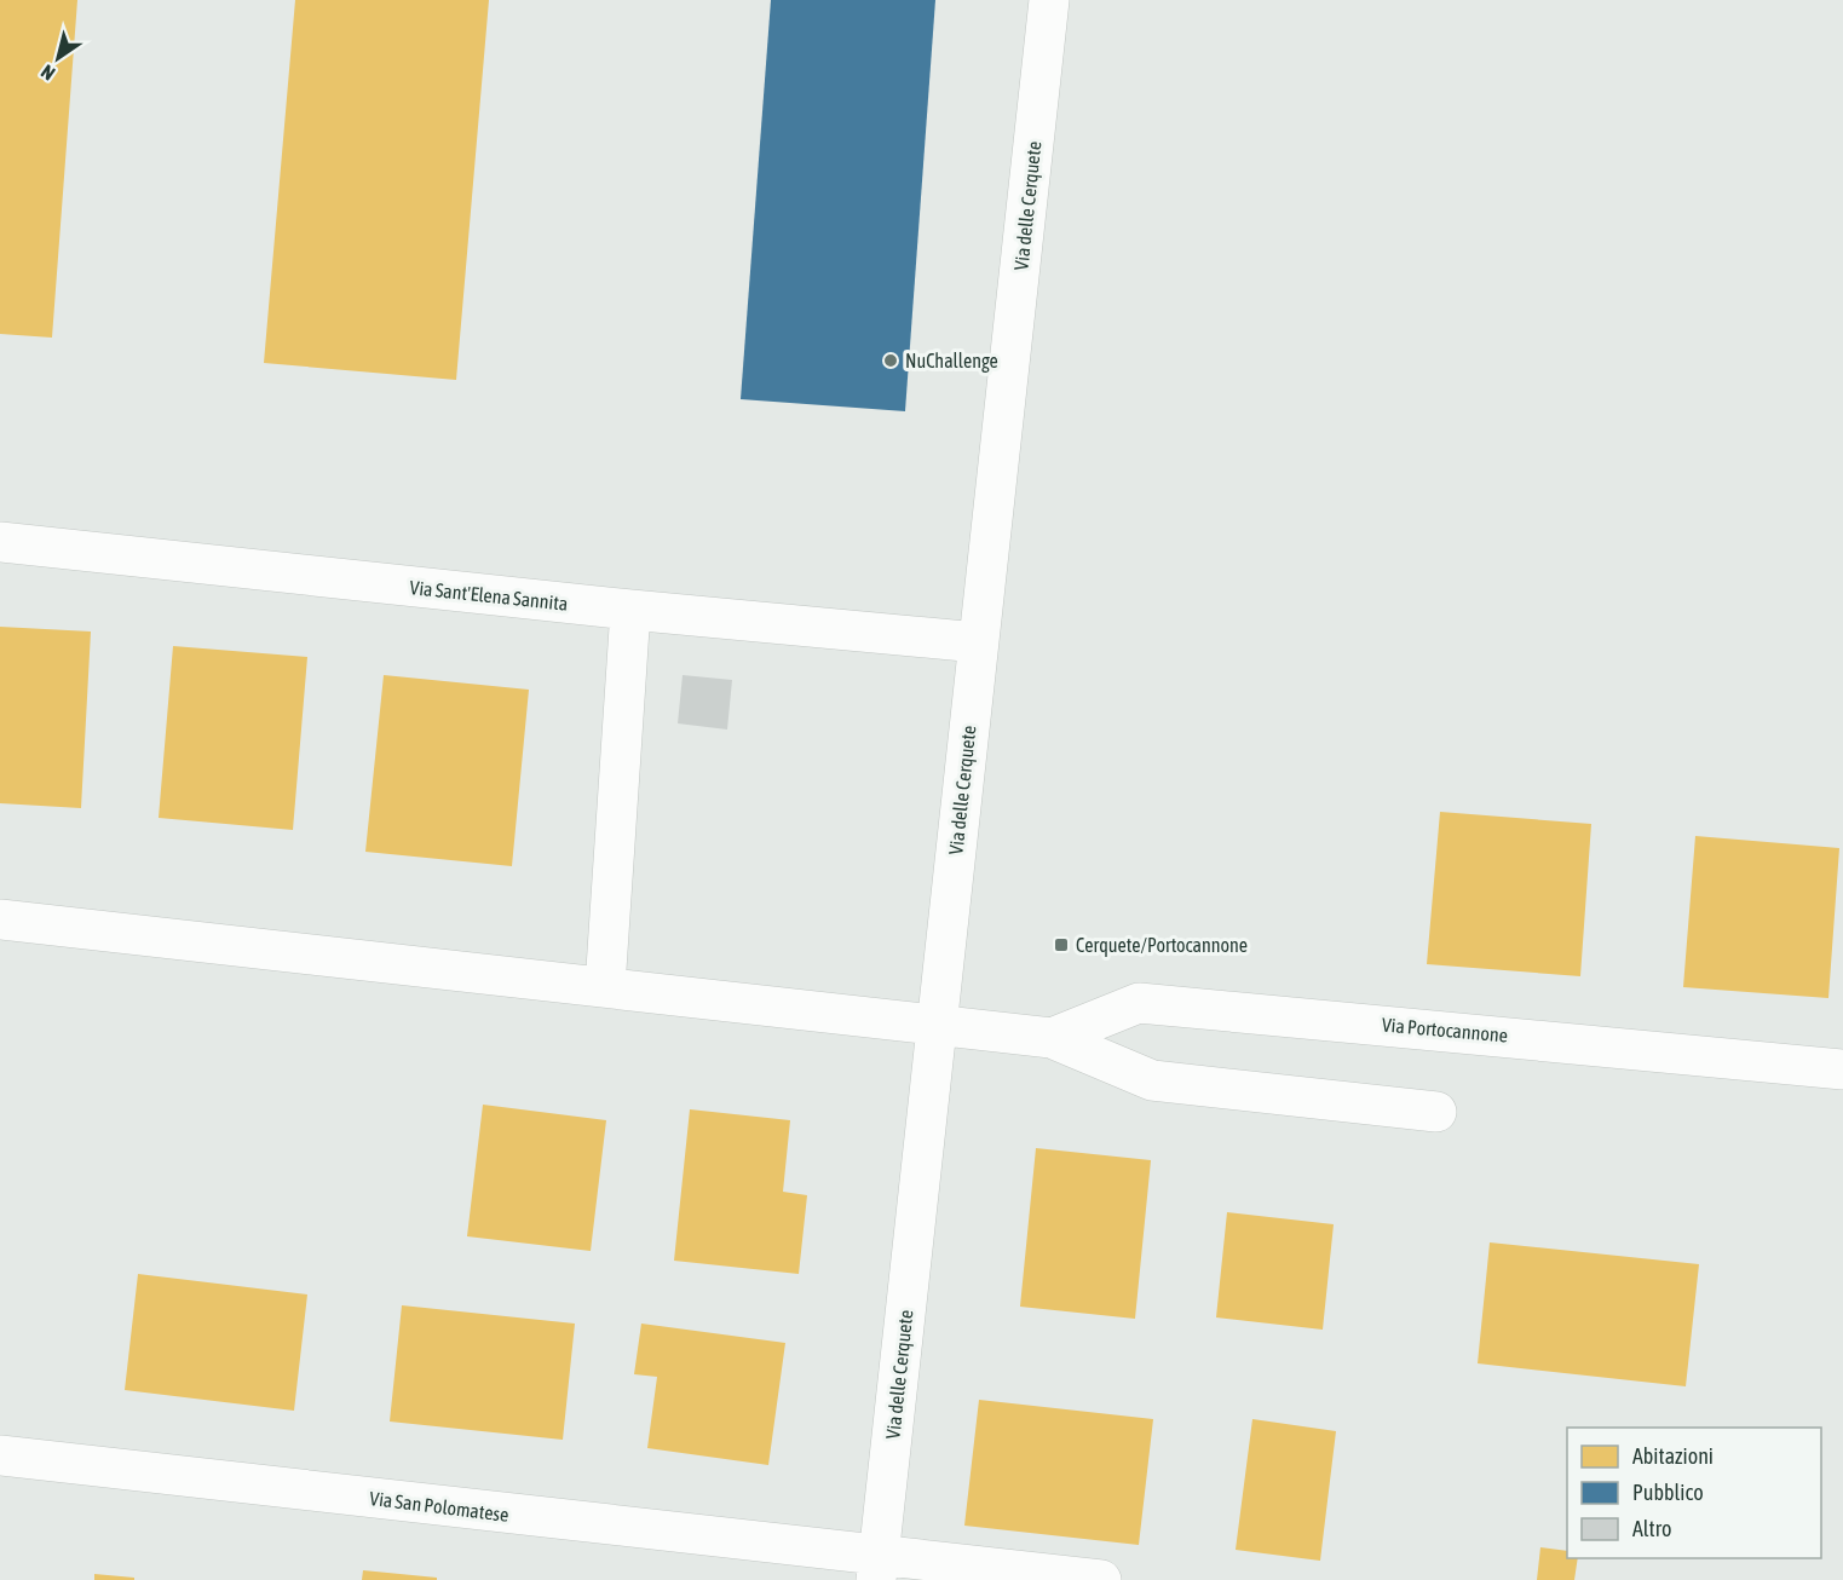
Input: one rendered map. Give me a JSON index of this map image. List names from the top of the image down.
{
  "streets": {
    "street": [
      "Via delle Cerquete",
      "Via Sant'Elena Sannita",
      "Via Portocannone",
      "Via San Polomatese"
    ]
  },
  "crossings": [
    ["Via delle Cerquete", "Via Sant'Elena Sannita"],
    ["Via delle Cerquete", "Via Portocannone"],
    ["Via delle Cerquete", "Via San Polomatese"]
  ],
  "places": {
    "other": ["NuChallenge"],
    "transit": ["Cerquete/Portocannone"]
  },
  "legend": ["Abitazioni", "Pubblico", "Altro"],
  "north": "bottom left"
}
